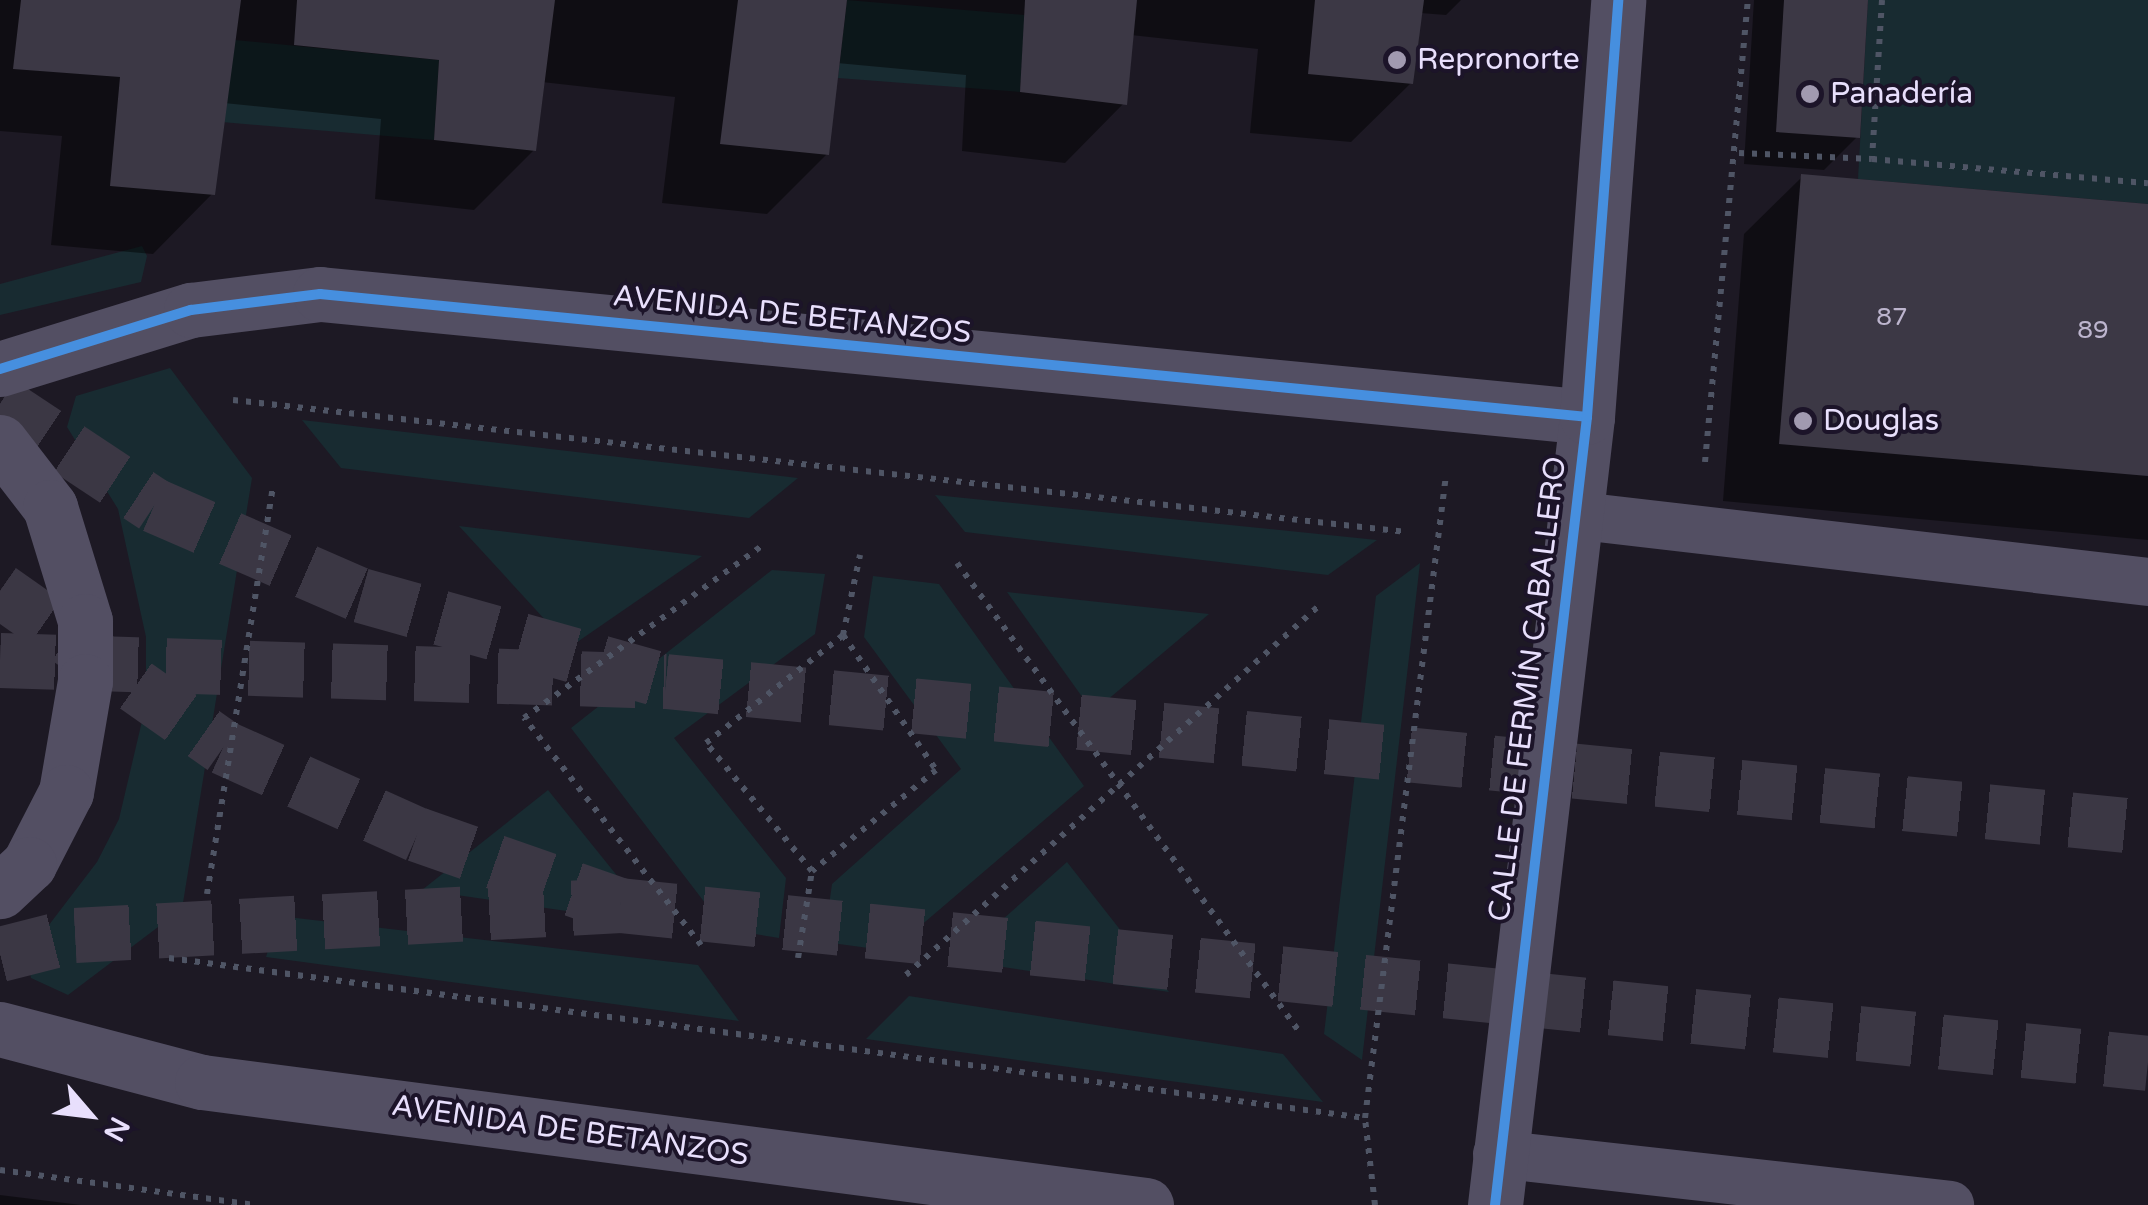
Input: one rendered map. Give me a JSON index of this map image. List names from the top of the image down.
{
  "streets": {
    "street": ["AVENIDA DE BETANZOS", "CALLE DE FERMÍN CABALLERO"]
  },
  "crossings": [
    ["AVENIDA DE BETANZOS", "CALLE DE FERMÍN CABALLERO"]
  ],
  "places": ["Repronorte", "Panadería", "Douglas"],
  "house_numbers": ["87", "89"],
  "north": "bottom right"
}
